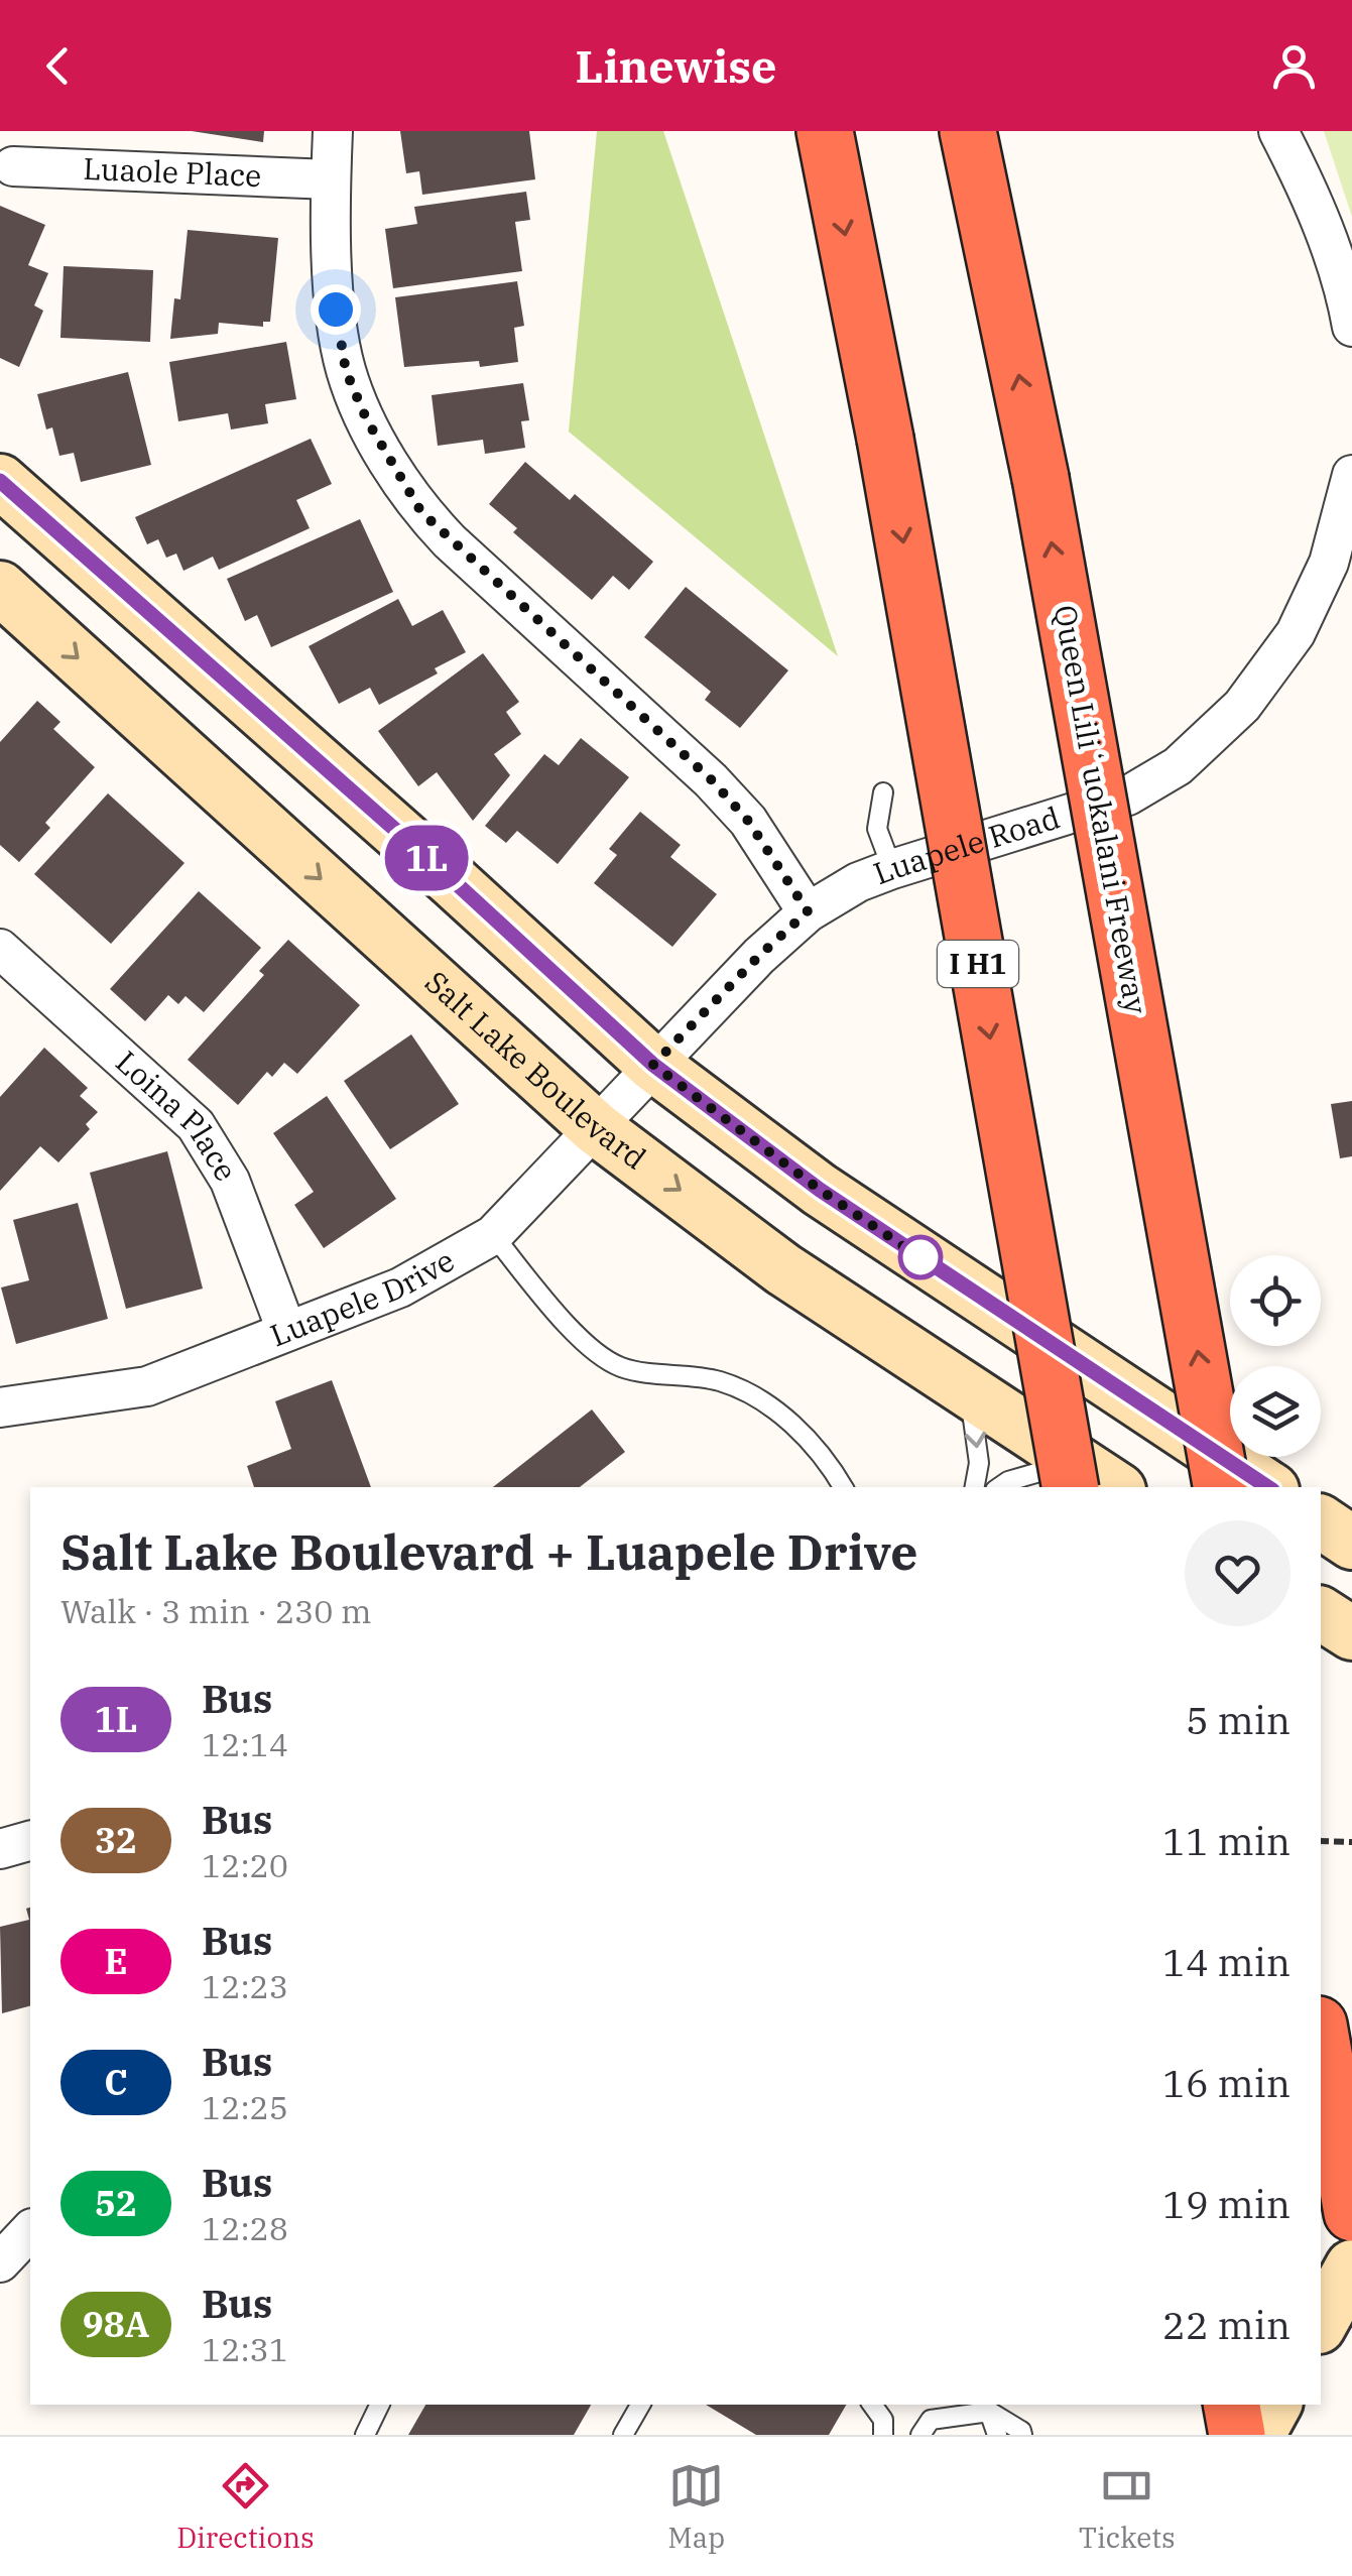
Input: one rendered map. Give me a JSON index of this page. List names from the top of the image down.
{
  "streets": {
    "highway": ["Queen Liliʻuokalani Freeway", "I H1"],
    "main road": ["Salt Lake Boulevard"],
    "street": [
      "Luaole Place",
      "Luapele Road",
      "Loina Place",
      "Luapele Drive"
    ]
  },
  "crossings": [
    ["Luapele Road", "Luapele Drive"],
    ["I H1", "Salt Lake Boulevard"],
    ["Salt Lake Boulevard", "Luapele Drive"],
    ["Loina Place", "Luapele Drive"]
  ],
  "lines": ["bus line 1L"],
  "page": {
    "header": "Linewise",
    "on_map": "1L",
    "heading": ["Salt Lake Boulevard + Luapele Drive", "Walk · 3 min · 230 m"],
    "list": [
      {
        "mark": "1L",
        "name": "Bus",
        "note": "12:14",
        "value": "5 min"
      },
      {
        "mark": "32",
        "name": "Bus",
        "note": "12:20",
        "value": "11 min"
      },
      {
        "mark": "E",
        "name": "Bus",
        "note": "12:23",
        "value": "14 min"
      },
      {
        "mark": "C",
        "name": "Bus",
        "note": "12:25",
        "value": "16 min"
      },
      {
        "mark": "52",
        "name": "Bus",
        "note": "12:28",
        "value": "19 min"
      },
      {
        "mark": "98A",
        "name": "Bus",
        "note": "12:31",
        "value": "22 min"
      }
    ],
    "tabs": ["Directions", "Map", "Tickets"]
  }
}
